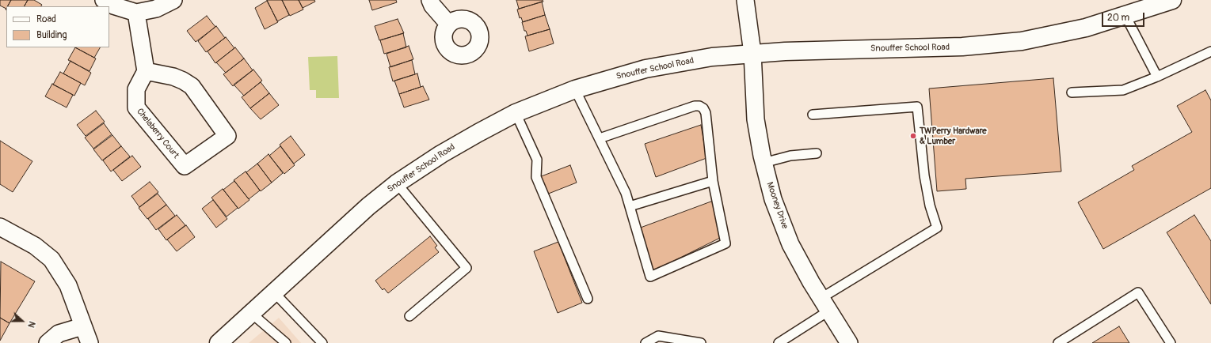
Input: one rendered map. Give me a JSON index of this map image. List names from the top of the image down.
{
  "streets": {
    "main road": ["Snouffer School Road"],
    "street": ["Chelaberry Court", "Mooney Drive"]
  },
  "crossings": [
    ["Snouffer School Road", "Mooney Drive"]
  ],
  "places": ["TWPerry Hardware & Lumber"],
  "legend": ["Road", "Building"],
  "scale_bar": "20 m",
  "north": "right"
}
